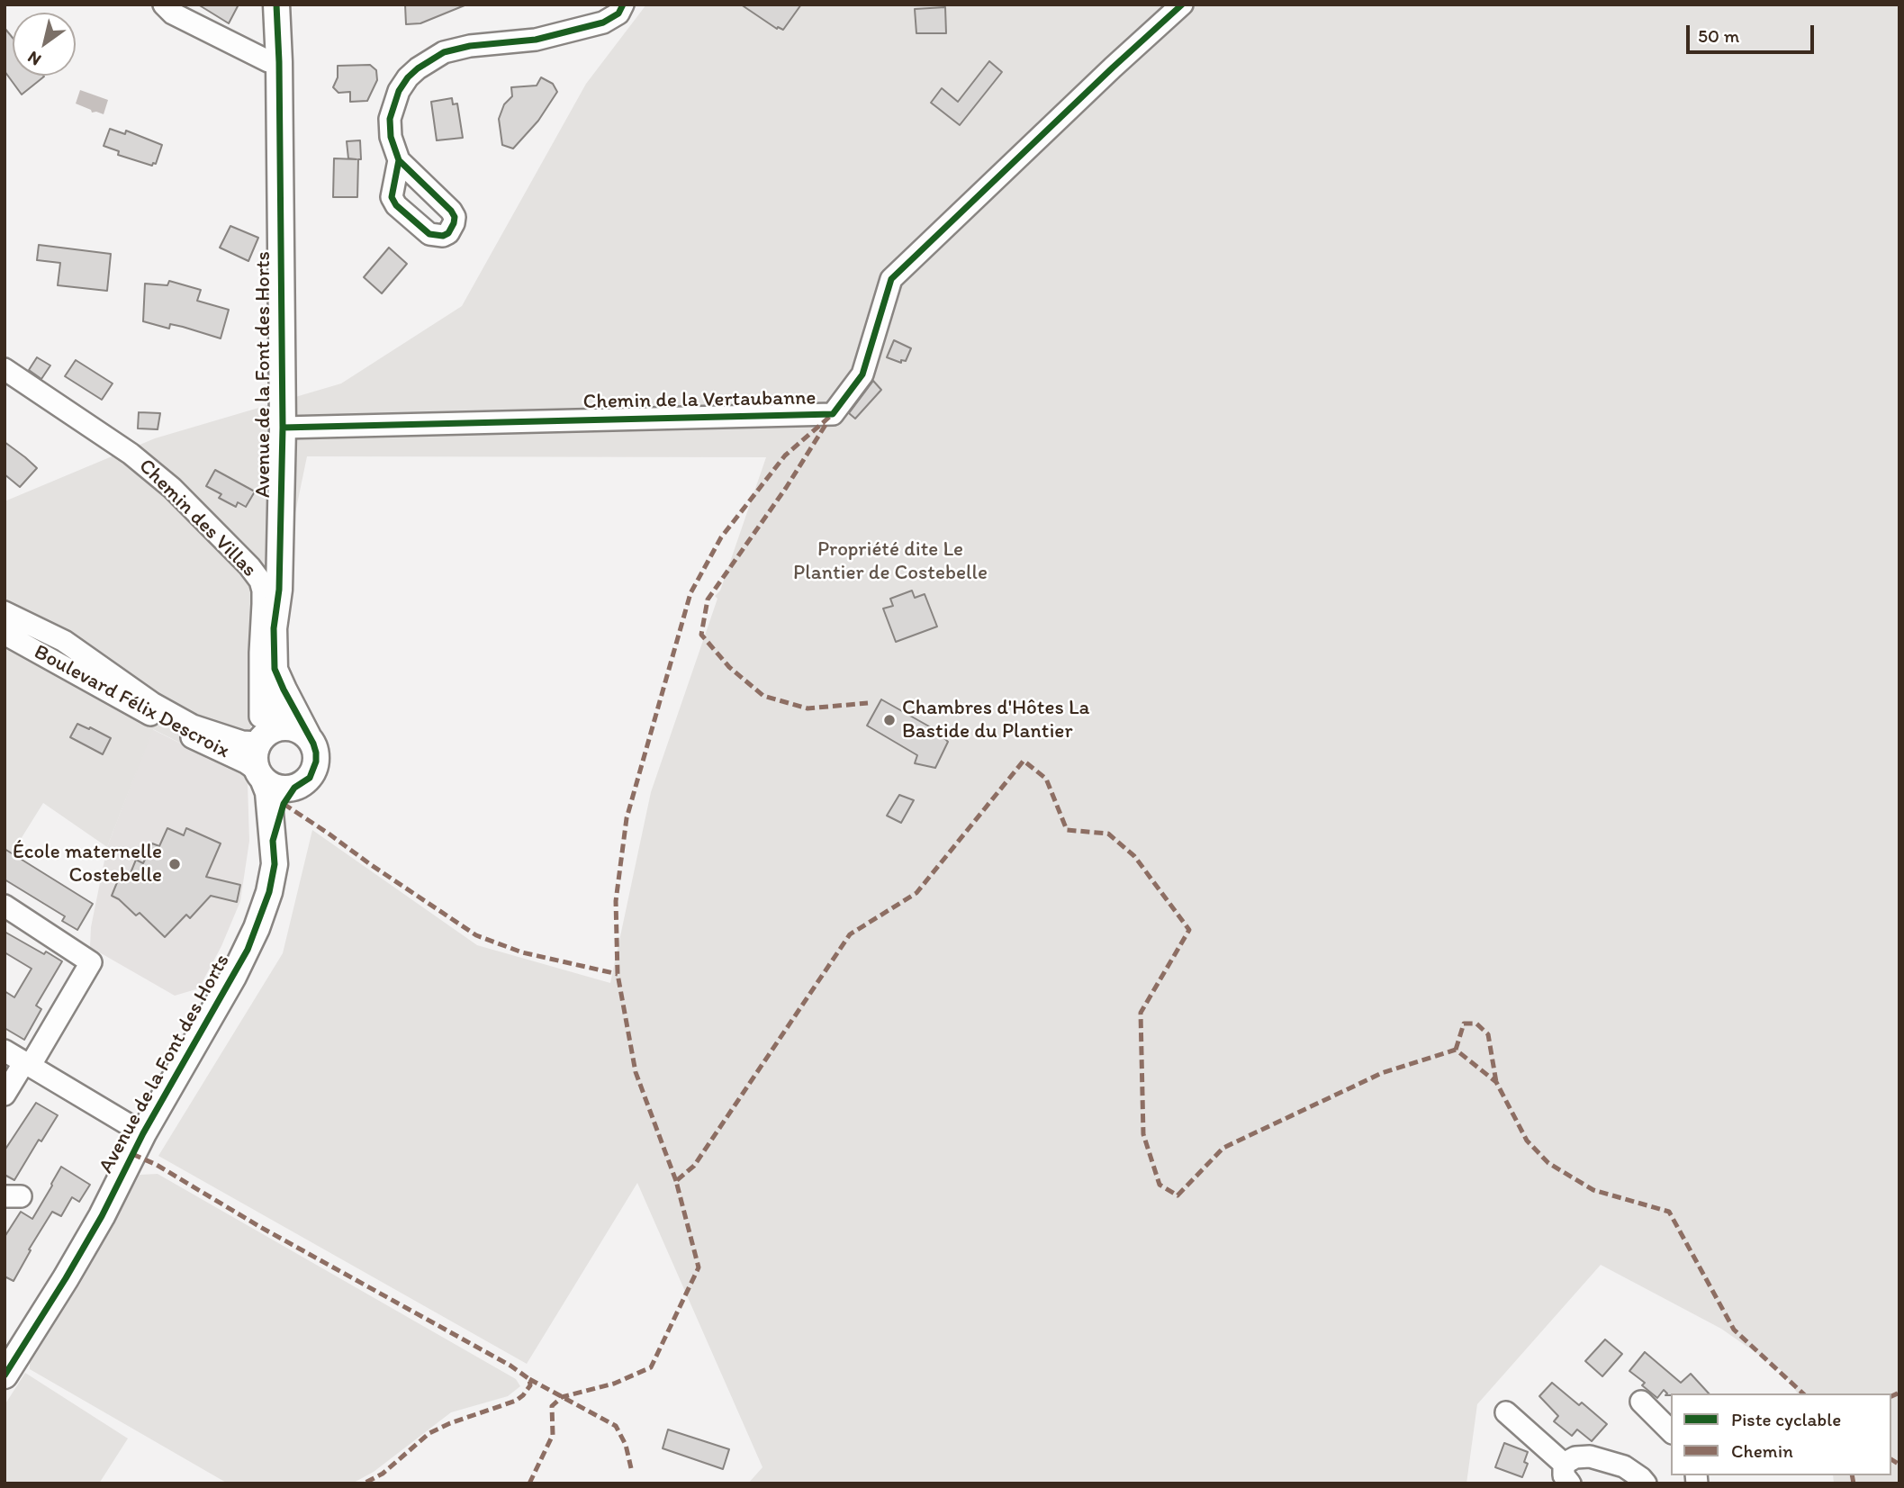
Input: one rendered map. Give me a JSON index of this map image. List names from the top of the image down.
{
  "streets": {
    "main road": ["Avenue de la Font des Horts"],
    "street": ["Chemin de la Vertaubanne", "Chemin des Villas", "Boulevard Félix Descroix"]
  },
  "crossings": [
    ["Avenue de la Font des Horts", "Chemin de la Vertaubanne"],
    ["Avenue de la Font des Horts", "Chemin des Villas"],
    ["Avenue de la Font des Horts", "Boulevard Félix Descroix"],
    ["Chemin des Villas", "Boulevard Félix Descroix"]
  ],
  "parks": ["Propriété dite Le Plantier de Costebelle"],
  "places": ["Chambres d'Hôtes La Bastide du Plantier", "École maternelle Costebelle"],
  "legend": ["Piste cyclable", "Chemin"],
  "scale_bar": "50 m",
  "north": "bottom left"
}
